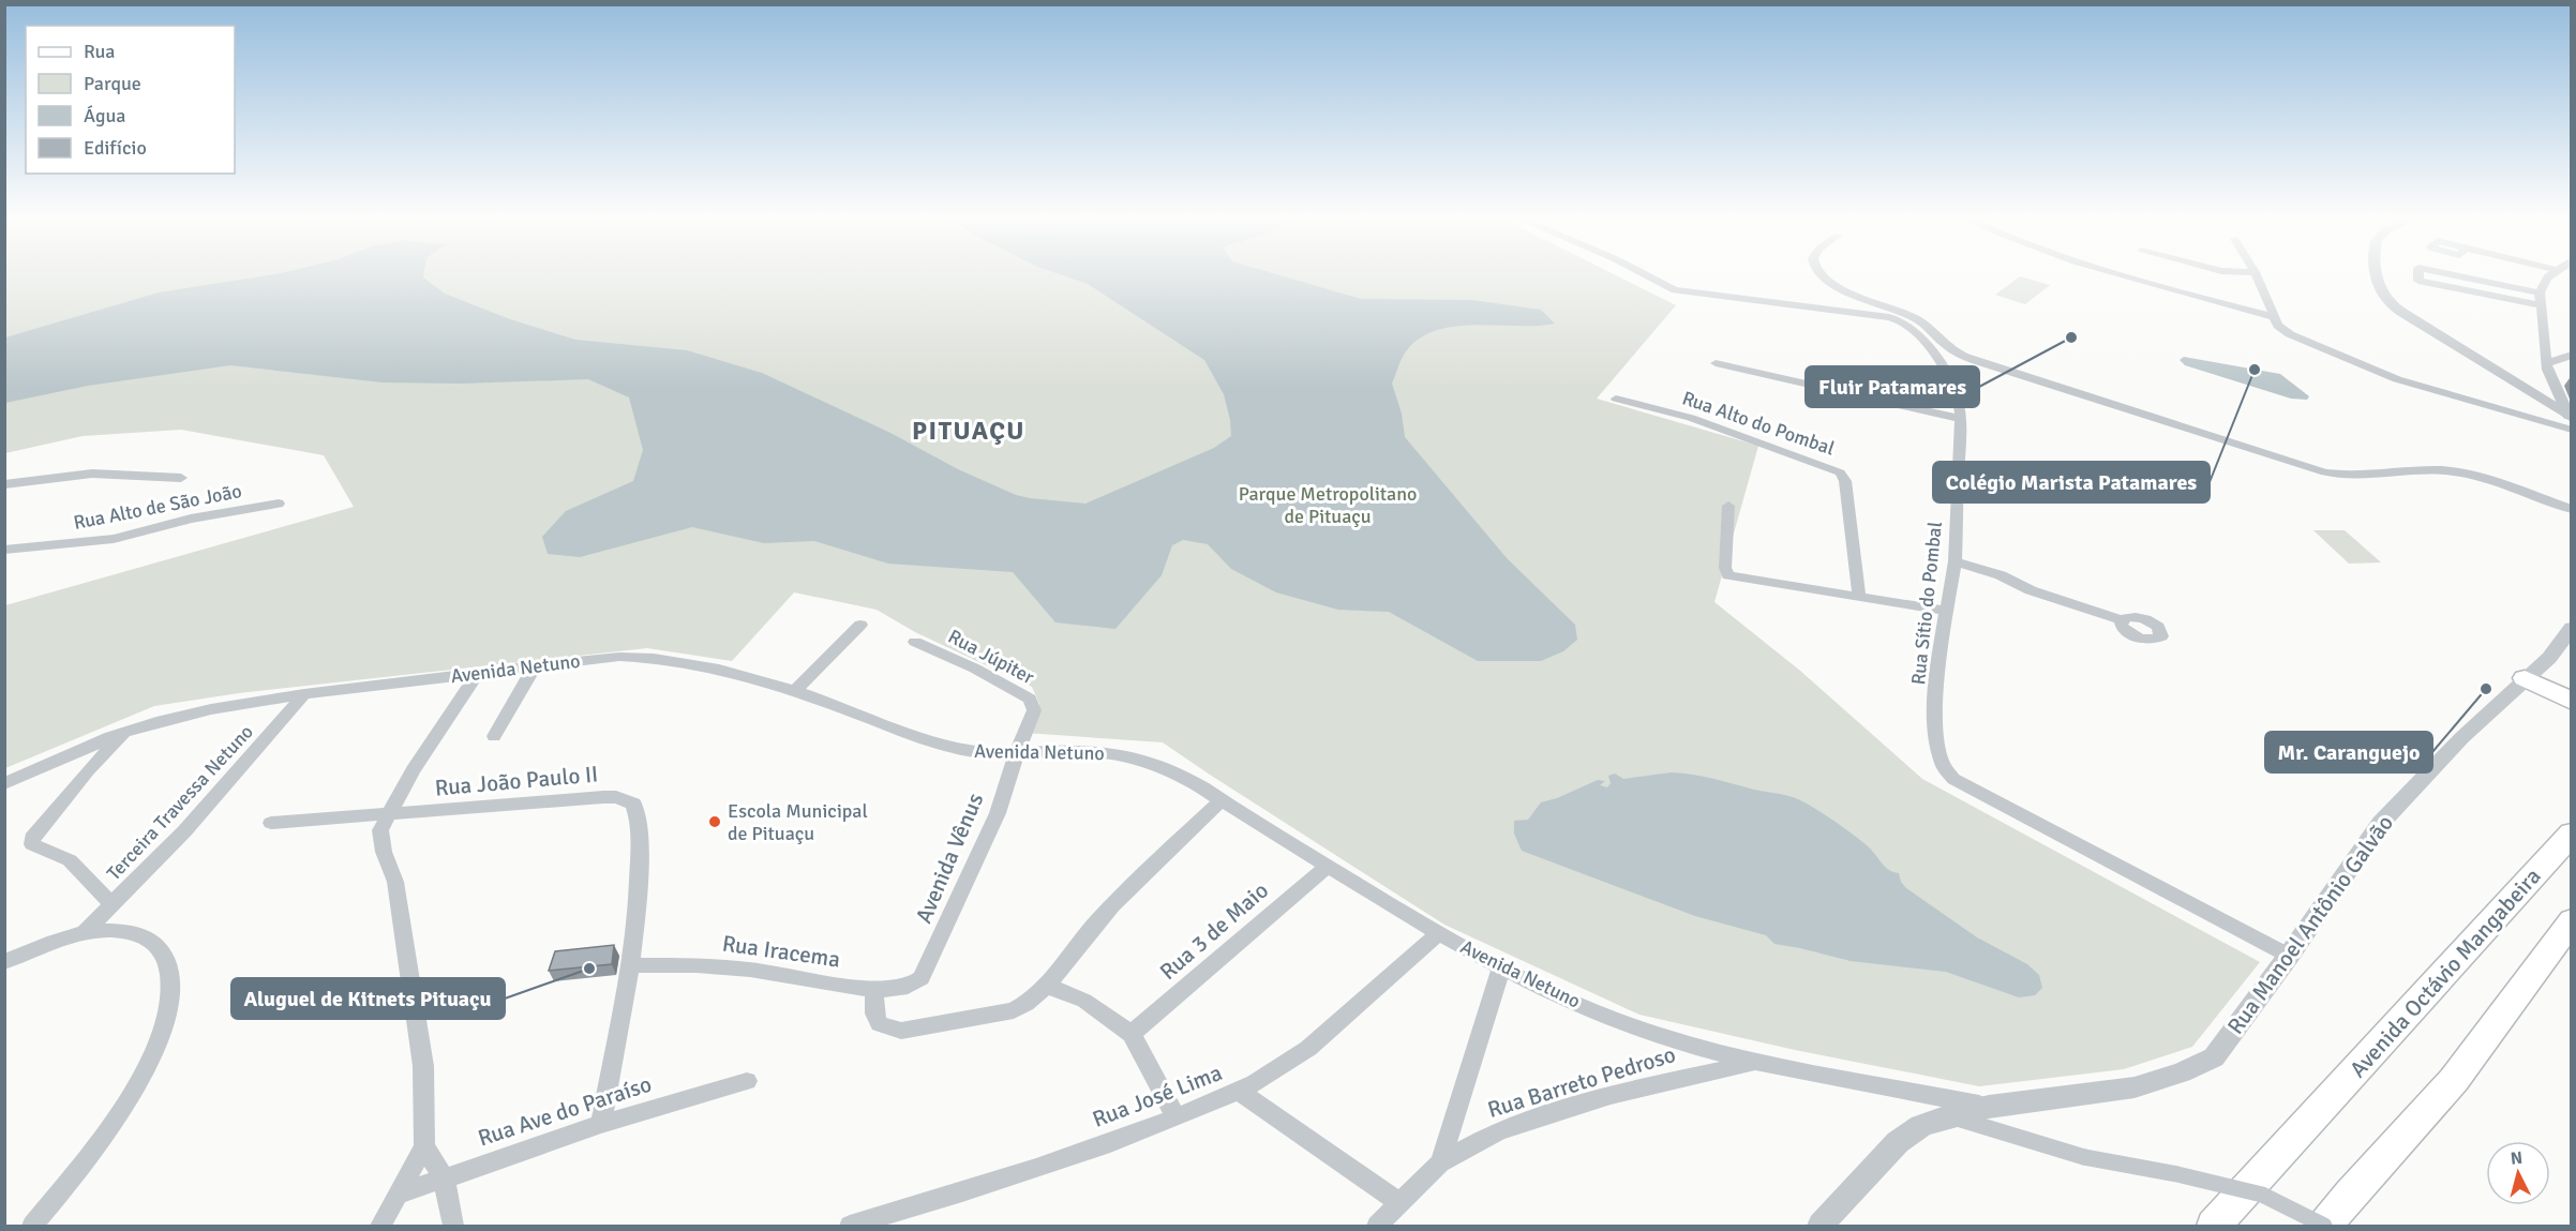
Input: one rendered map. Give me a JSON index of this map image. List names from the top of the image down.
{
  "streets": {
    "main road": ["Avenida Octávio Mangabeira"],
    "street": [
      "Rua Alto do Pombal",
      "Rua Alto de São João",
      "Rua Sítio do Pombal",
      "Rua Júpiter",
      "Avenida Netuno",
      "Rua João Paulo II",
      "Terceira Travessa Netuno",
      "Avenida Vênus",
      "Rua Manoel Antônio Galvão",
      "Rua 3 de Maio",
      "Rua Iracema",
      "Rua Barreto Pedroso",
      "Rua José Lima",
      "Rua Ave do Paraíso"
    ]
  },
  "crossings": [
    ["Rua Sítio do Pombal", "Rua Manoel Antônio Galvão"],
    ["Rua Júpiter", "Avenida Netuno"],
    ["Rua Júpiter", "Avenida Vênus"],
    ["Avenida Netuno", "Terceira Travessa Netuno"],
    ["Avenida Netuno", "Avenida Vênus"],
    ["Avenida Netuno", "Rua Manoel Antônio Galvão"],
    ["Avenida Netuno", "Rua 3 de Maio"],
    ["Avenida Netuno", "Rua Barreto Pedroso"],
    ["Avenida Netuno", "Rua José Lima"],
    ["Rua João Paulo II", "Rua Iracema"],
    ["Rua João Paulo II", "Rua Ave do Paraíso"],
    ["Avenida Vênus", "Rua Iracema"]
  ],
  "districts": ["PITUAÇU"],
  "parks": ["Parque Metropolitano de Pituaçu"],
  "places": [
    "Fluir Patamares",
    "Colégio Marista Patamares",
    "Mr. Caranguejo",
    "Escola Municipal de Pituaçu",
    "Aluguel de Kitnets Pituaçu"
  ],
  "legend": [
    "Rua",
    "Parque",
    "Água",
    "Edifício"
  ],
  "north": "top"
}
